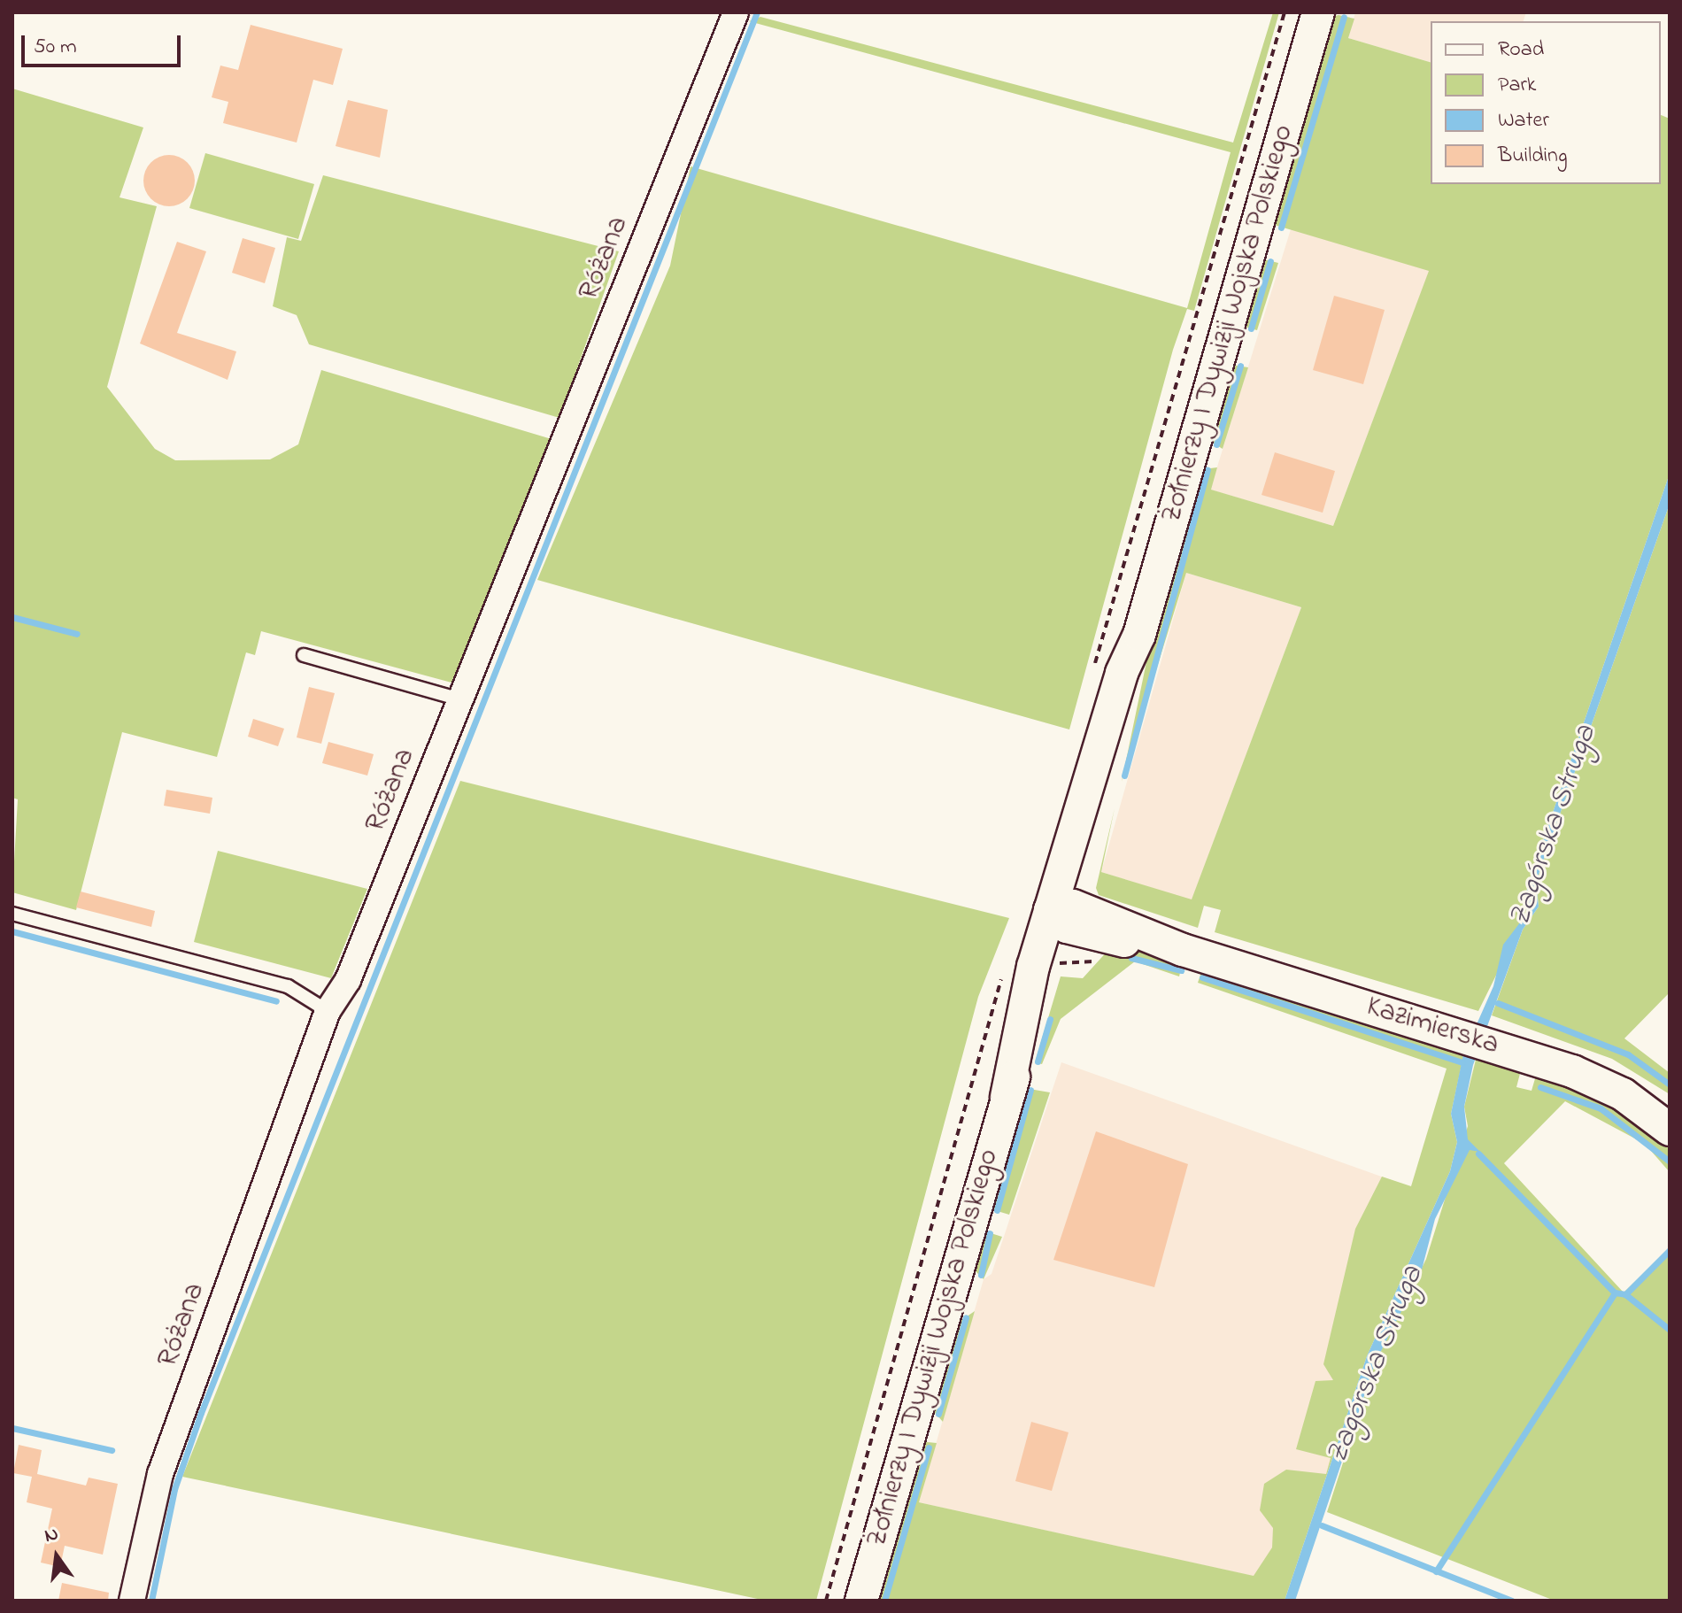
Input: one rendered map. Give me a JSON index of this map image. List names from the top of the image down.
{
  "streets": {
    "street": ["Różana", "Żołnierzy I Dywizji Wojska Polskiego", "Kazimierska"]
  },
  "crossings": [
    ["Żołnierzy I Dywizji Wojska Polskiego", "Kazimierska"]
  ],
  "water": ["Zagórska Struga"],
  "legend": [
    "Road",
    "Park",
    "Water",
    "Building"
  ],
  "scale_bar": "50 m",
  "north": "top"
}
